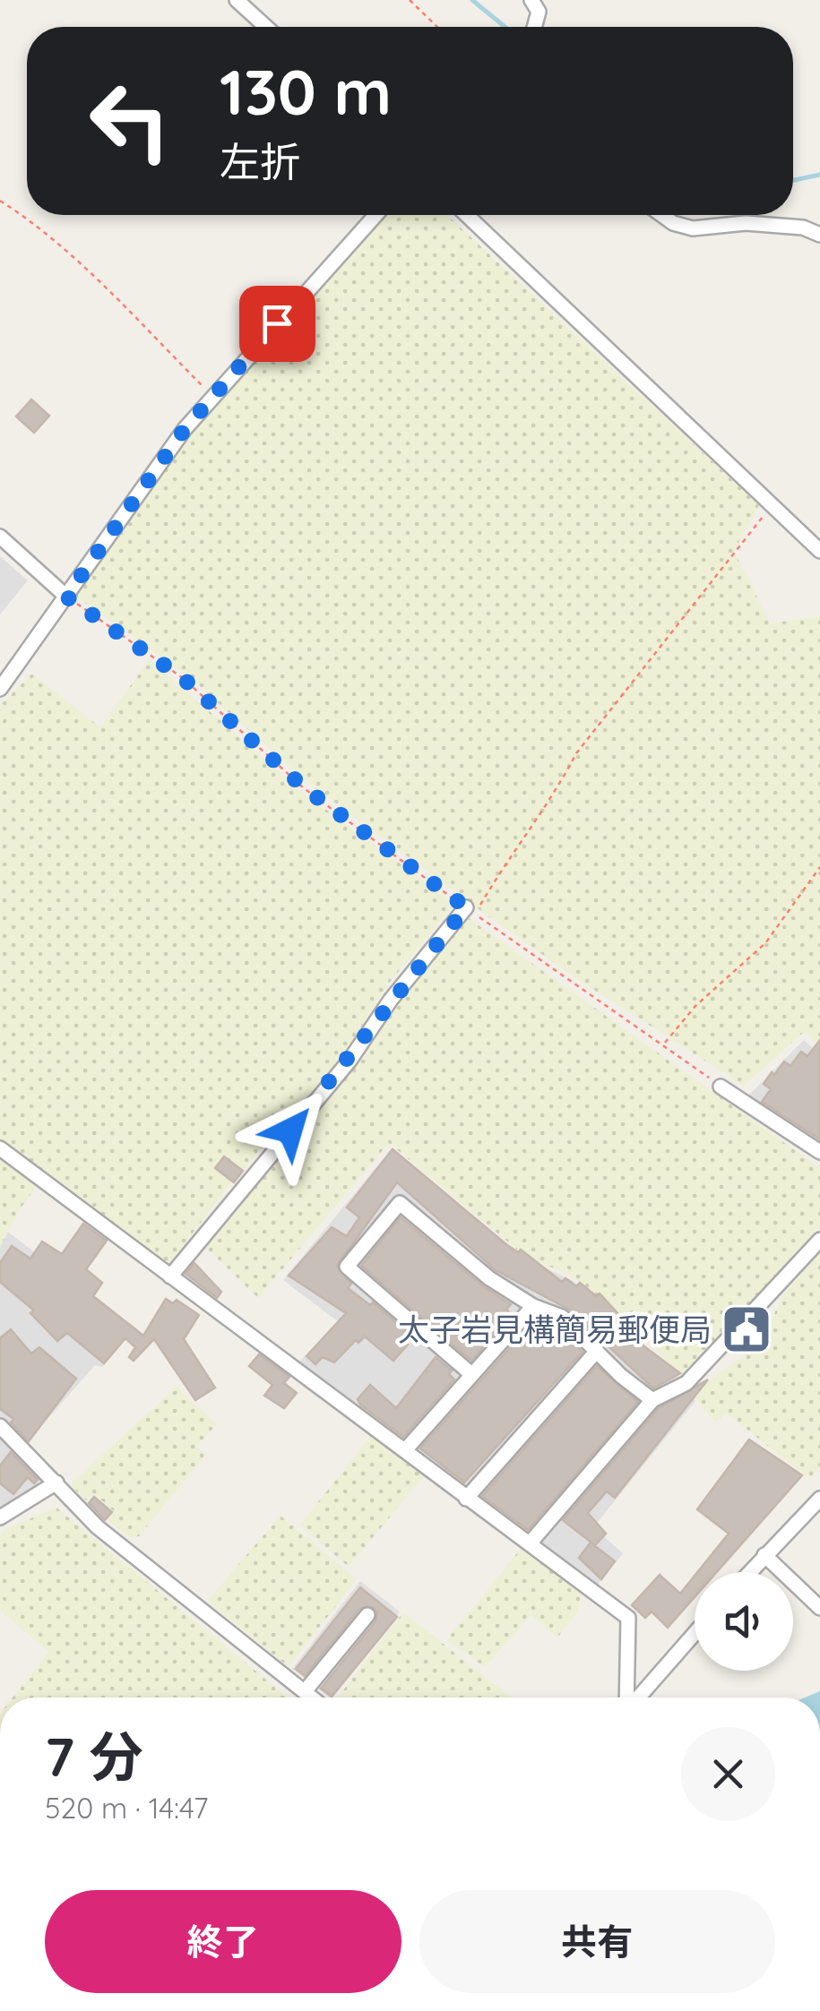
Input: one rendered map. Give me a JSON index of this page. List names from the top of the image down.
{
  "places": {
    "public building": ["太子岩見構簡易郵便局"]
  },
  "page": {
    "turn": ["130 m", "左折"],
    "heading": ["7 分", "520 m · 14:47"],
    "buttons": ["終了", "共有"]
  }
}
